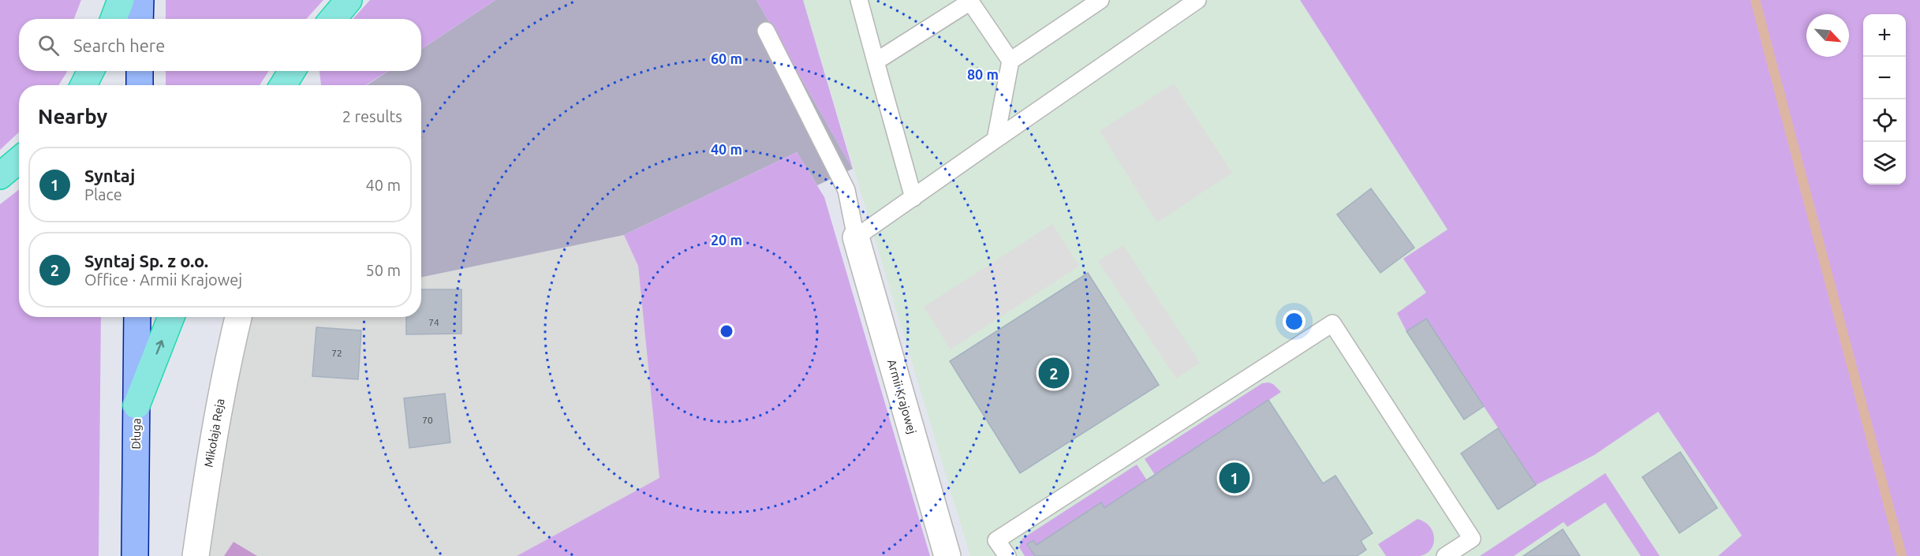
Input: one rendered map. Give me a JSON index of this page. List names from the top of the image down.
{
  "streets": {
    "main road": ["Długa"],
    "street": ["Armii Krajowej", "Mikołaja Reja"]
  },
  "house_numbers": ["74", "72", "70"],
  "north": "bottom right",
  "page": {
    "map_buttons": ["+", "−"],
    "search": "Search here",
    "heading": ["Nearby", "2 results"],
    "list": [
      {
        "mark": "1",
        "name": "Syntaj",
        "note": "Place",
        "value": "40 m"
      },
      {
        "mark": "2",
        "name": "Syntaj Sp. z o.o.",
        "note": "Office · Armii Krajowej",
        "value": "50 m"
      }
    ],
    "pins": ["2", "1"]
  },
  "rings": [
    "60 m",
    "80 m",
    "40 m",
    "20 m"
  ]
}
